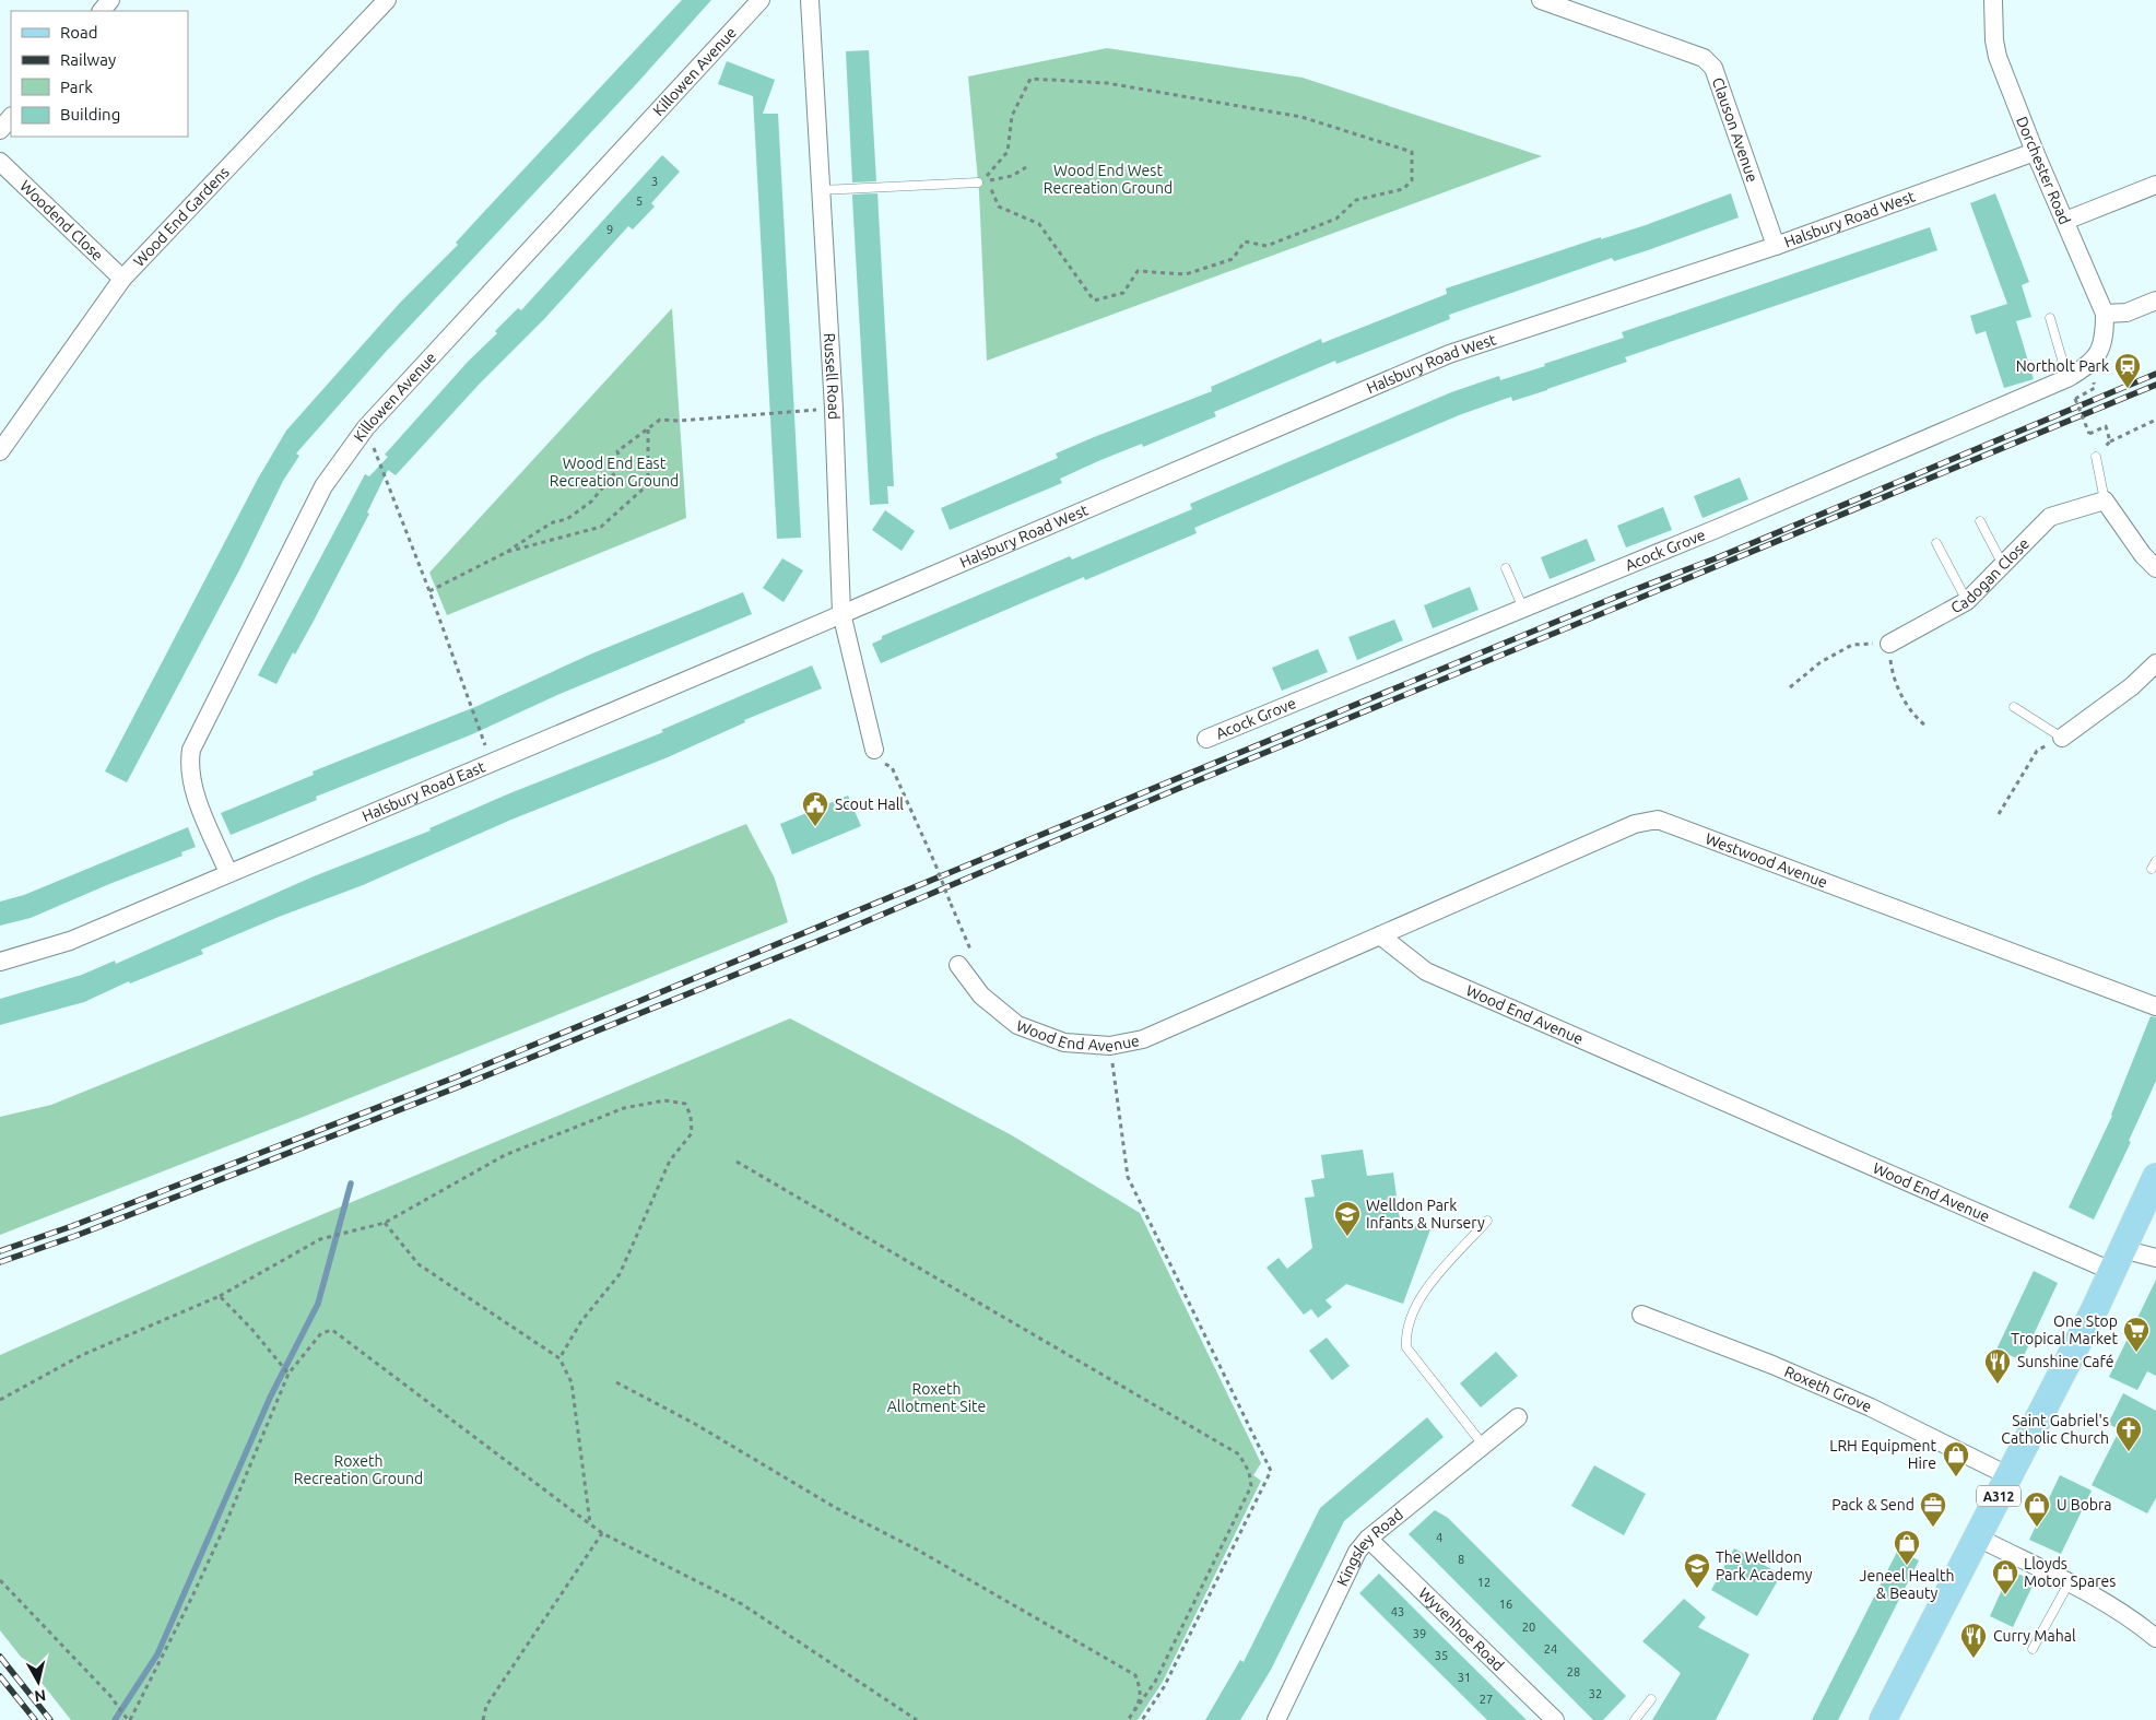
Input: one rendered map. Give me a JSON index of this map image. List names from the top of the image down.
{
  "streets": {
    "main road": ["A312"],
    "street": [
      "Killowen Avenue",
      "Clauson Avenue",
      "Dorchester Road",
      "Wood End Gardens",
      "Halsbury Road West",
      "Woodend Close",
      "Russell Road",
      "Acock Grove",
      "Cadogan Close",
      "Halsbury Road East",
      "Westwood Avenue",
      "Wood End Avenue",
      "Roxeth Grove",
      "Kingsley Road",
      "Wyvenhoe Road"
    ]
  },
  "crossings": [
    ["Killowen Avenue", "Halsbury Road East"],
    ["Clauson Avenue", "Halsbury Road West"],
    ["Dorchester Road", "Halsbury Road West"],
    ["Dorchester Road", "Acock Grove"],
    ["Wood End Gardens", "Woodend Close"],
    ["Halsbury Road West", "Russell Road"],
    ["Halsbury Road West", "Halsbury Road East"],
    ["Russell Road", "Halsbury Road East"],
    ["Westwood Avenue", "Wood End Avenue"],
    ["Wood End Avenue", "A312"],
    ["Roxeth Grove", "A312"],
    ["Kingsley Road", "Wyvenhoe Road"]
  ],
  "parks": [
    "Wood End West Recreation Ground",
    "Wood End East Recreation Ground",
    "Roxeth Allotment Site",
    "Roxeth Recreation Ground"
  ],
  "places": {
    "station": ["Northolt Park"],
    "public building": ["Scout Hall"],
    "school or university": ["Welldon Park Infants & Nursery", "The Welldon Park Academy"],
    "supermarket": ["One Stop Tropical Market"],
    "restaurant": ["Sunshine Café", "Curry Mahal"],
    "church": ["Saint Gabriel's Catholic Church"],
    "shop": [
      "LRH Equipment Hire",
      "U Bobra",
      "Jeneel Health & Beauty",
      "Lloyds Motor Spares"
    ],
    "office": ["Pack & Send"]
  },
  "house_numbers": [
    "3",
    "5",
    "9",
    "4",
    "8",
    "12",
    "16",
    "43",
    "20",
    "39",
    "24",
    "35",
    "28",
    "31",
    "32",
    "27"
  ],
  "legend": [
    "Road",
    "Railway",
    "Park",
    "Building"
  ],
  "north": "bottom"
}
